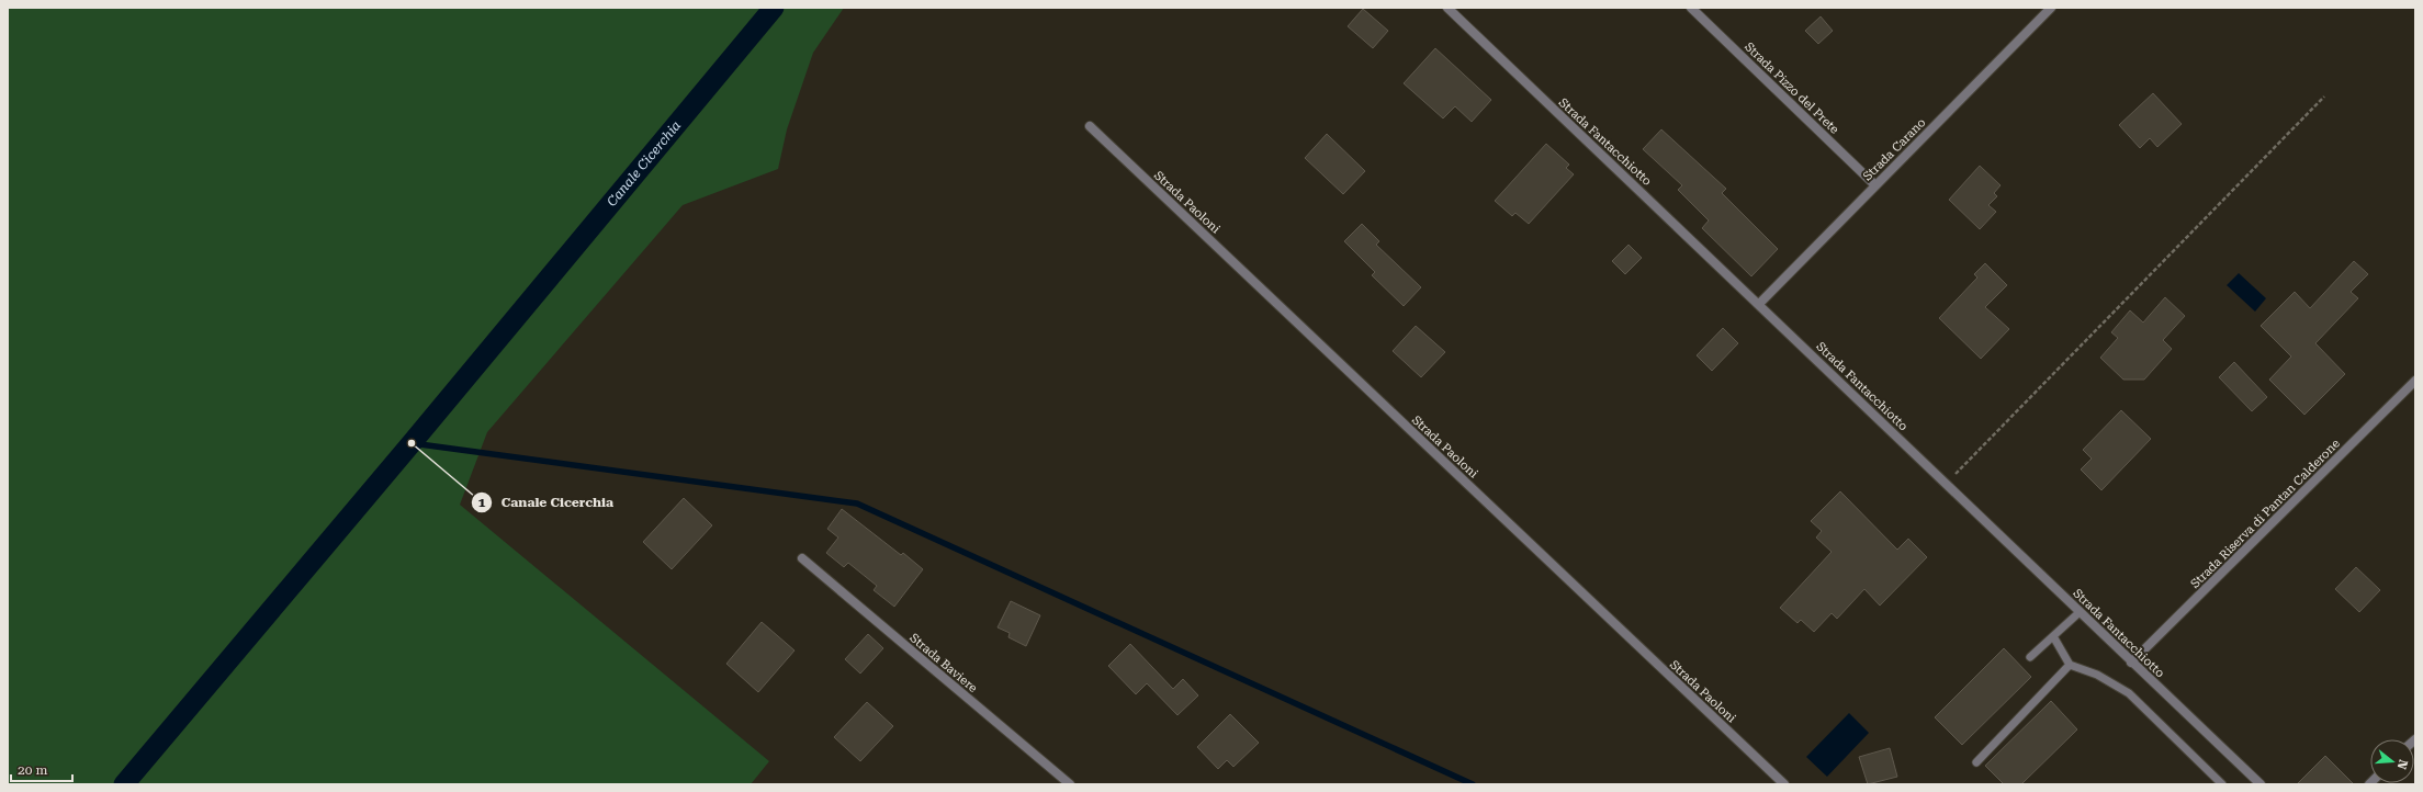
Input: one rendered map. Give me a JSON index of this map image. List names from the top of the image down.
{
  "streets": {
    "street": [
      "Strada Pizzo del Prete",
      "Strada Fantacchiotto",
      "Strada Carano",
      "Strada Paoloni",
      "Strada Riserva di Pantan Calderone",
      "Strada Baviere"
    ]
  },
  "crossings": [
    ["Strada Pizzo del Prete", "Strada Carano"],
    ["Strada Fantacchiotto", "Strada Carano"],
    ["Strada Fantacchiotto", "Strada Riserva di Pantan Calderone"]
  ],
  "water": ["Canale Cicerchia"],
  "places": ["Canale Cicerchia"],
  "scale_bar": "20 m",
  "north": "right"
}
